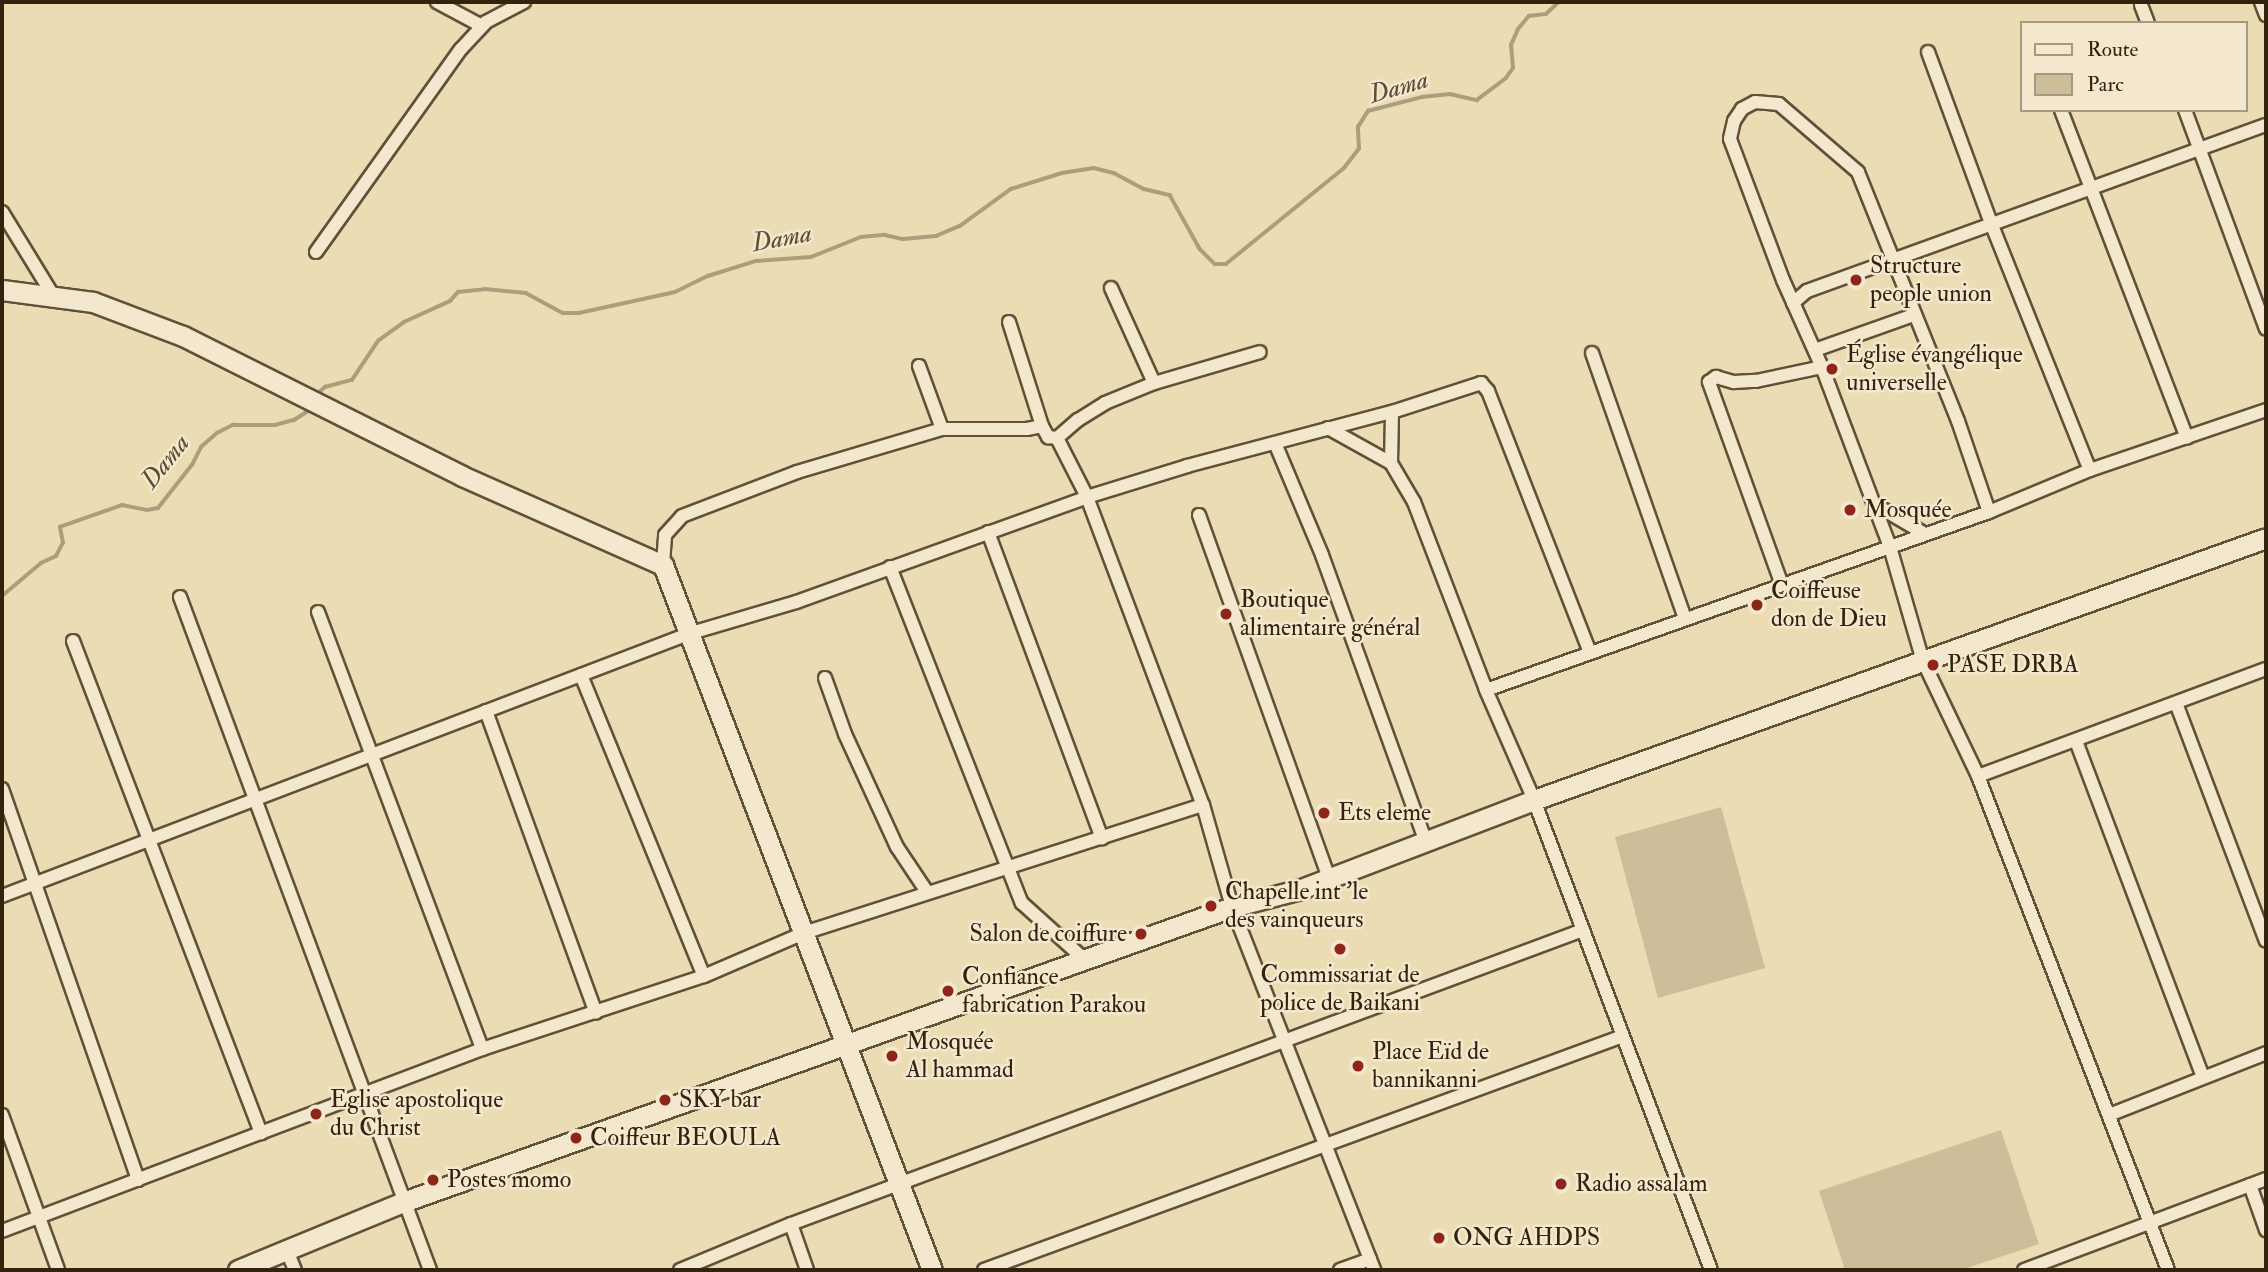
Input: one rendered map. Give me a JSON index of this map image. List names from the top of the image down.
{
  "water": ["Dama"],
  "places": [
    "Structure people union",
    "Église évangélique universelle",
    "Mosquée",
    "Coiffeuse don de Dieu",
    "Boutique alimentaire général",
    "PASE DRBA",
    "Ets eleme",
    "Chapelle int 'le des vainqueurs",
    "Salon de coiffure",
    "Commissariat de police de Baikani",
    "Confiance fabrication Parakou",
    "Mosquée Al hammad",
    "Place Eïd de bannikanni",
    "SKY bar",
    "Eglise apostolique du Christ",
    "Coiffeur BEOULA",
    "Postes momo",
    "Radio assalam",
    "ONG AHDPS"
  ],
  "legend": ["Route", "Parc"]
}
